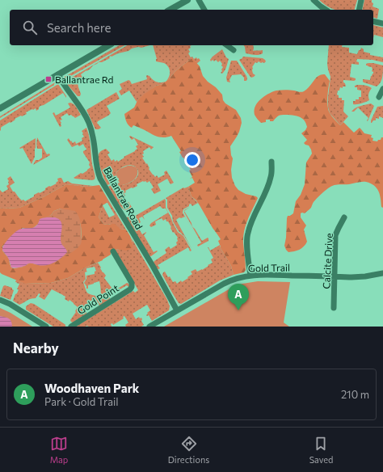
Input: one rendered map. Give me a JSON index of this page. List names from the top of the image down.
{
  "streets": {
    "street": [
      "Ballantrae Road",
      "Calcite Drive",
      "Gold Trail",
      "Gold Point"
    ]
  },
  "crossings": [
    ["Ballantrae Road", "Gold Trail"],
    ["Calcite Drive", "Gold Trail"]
  ],
  "places": {
    "transit": ["Ballantrae Rd"]
  },
  "page": {
    "search": "Search here",
    "pins": "A",
    "heading": "Nearby",
    "list": [
      {
        "mark": "A",
        "name": "Woodhaven Park",
        "note": "Park · Gold Trail",
        "value": "210 m"
      }
    ],
    "nav": ["Map", "Directions", "Saved"]
  }
}
